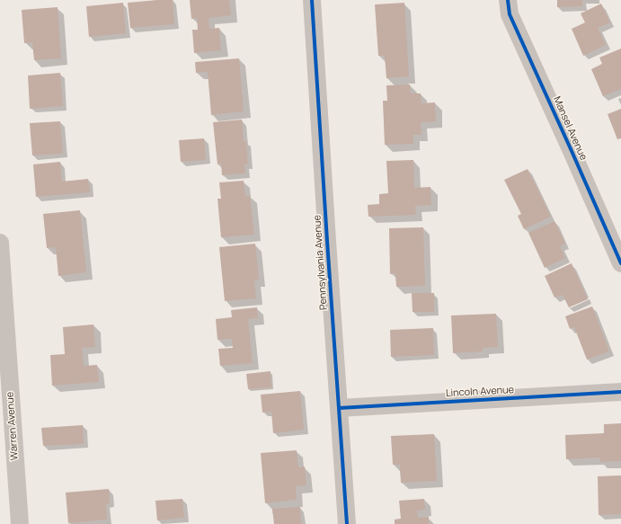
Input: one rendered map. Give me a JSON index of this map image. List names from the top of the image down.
{
  "streets": {
    "street": [
      "Mansel Avenue",
      "Pennsylvania Avenue",
      "Lincoln Avenue",
      "Warren Avenue"
    ]
  },
  "crossings": [
    ["Pennsylvania Avenue", "Lincoln Avenue"]
  ]
}
